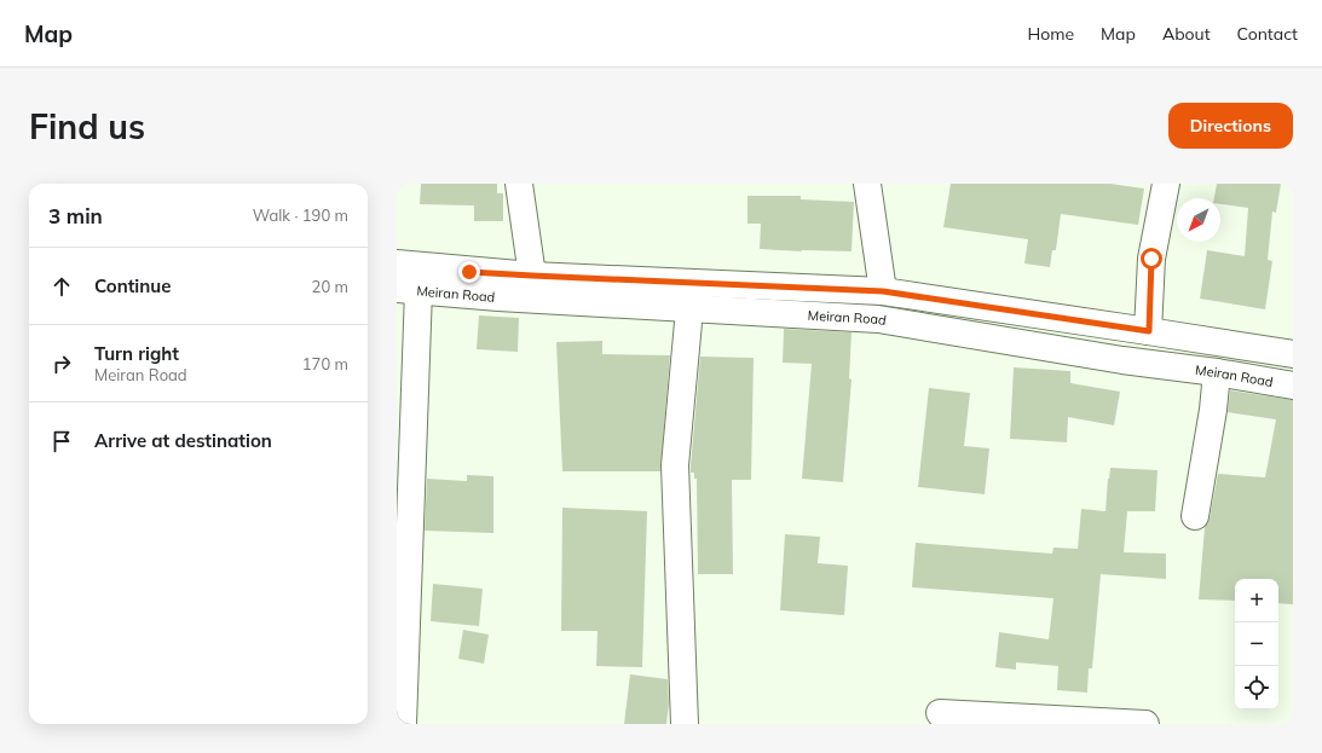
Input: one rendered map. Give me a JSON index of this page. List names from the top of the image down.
{
  "streets": {
    "main road": ["Meiran Road"]
  },
  "north": "bottom left",
  "page": {
    "header": "Map",
    "nav": [
      "Home",
      "Map",
      "About",
      "Contact"
    ],
    "buttons": "Directions",
    "title": "Find us",
    "heading": ["3 min", "Walk · 190 m"],
    "list": [
      ["Continue", "20 m"],
      ["Turn right", "Meiran Road", "170 m"],
      "Arrive at destination"
    ],
    "map_buttons": ["+", "−"]
  }
}
